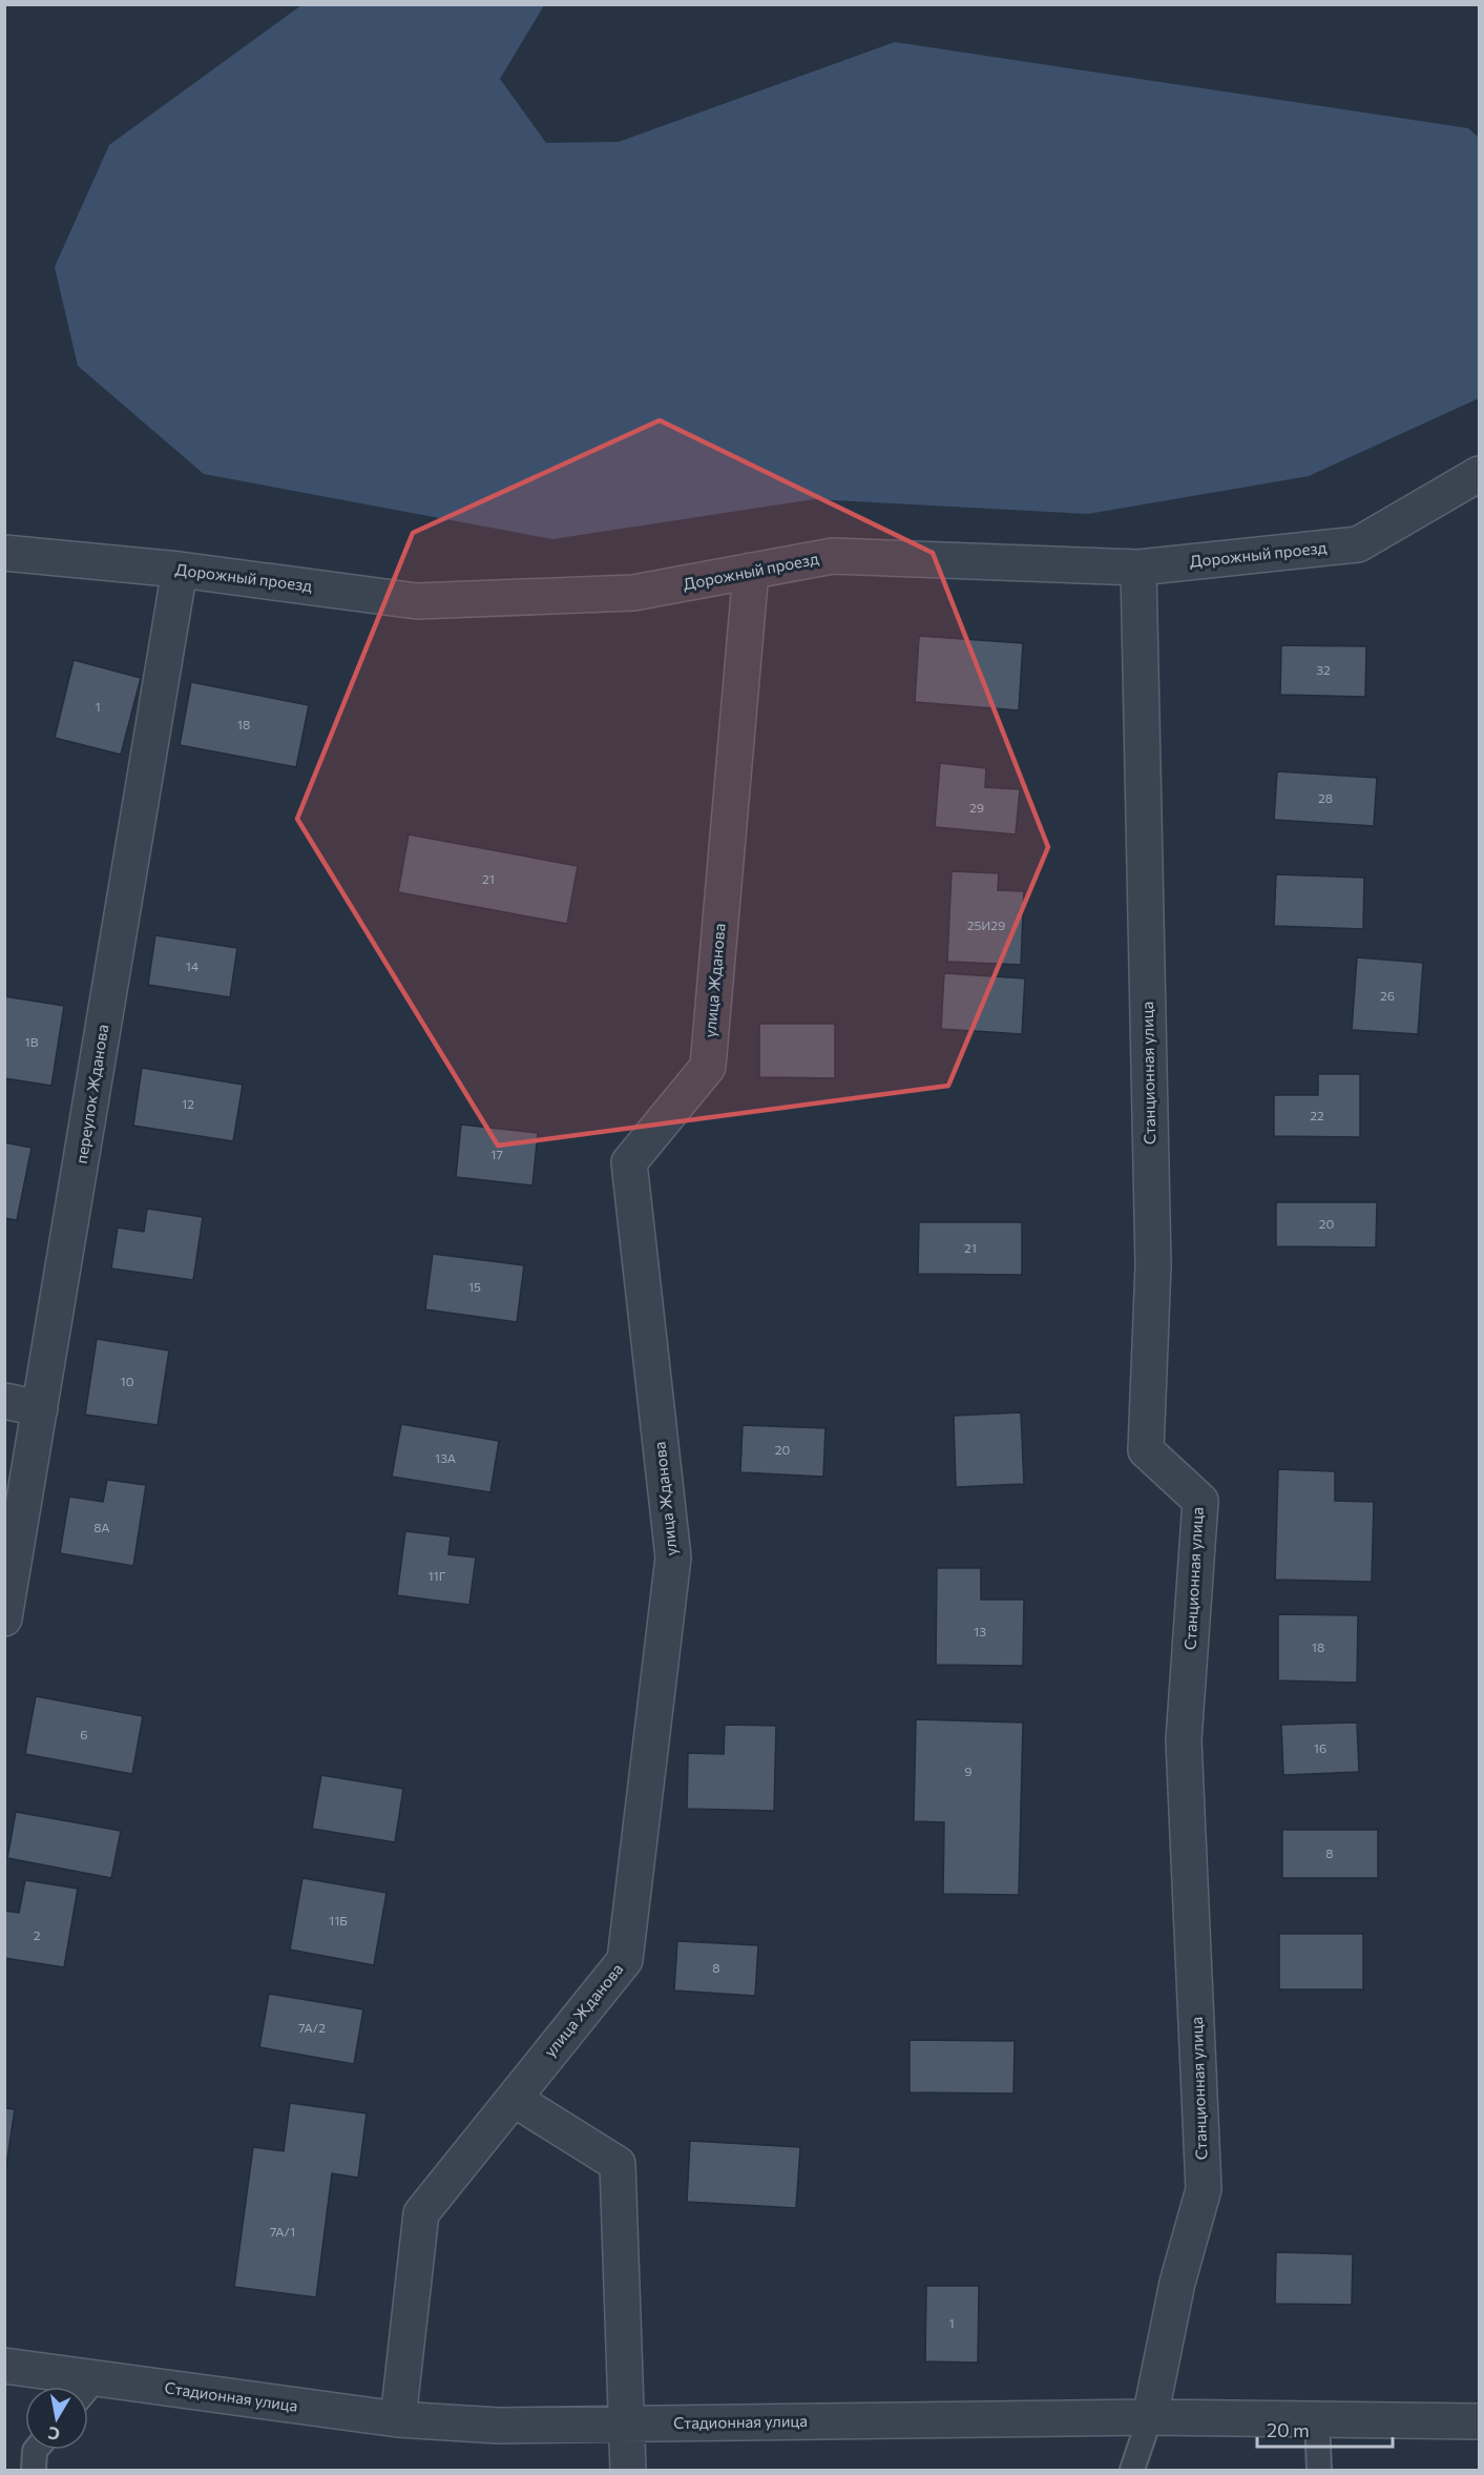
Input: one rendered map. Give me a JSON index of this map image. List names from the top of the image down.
{
  "streets": {
    "street": [
      "Дорожный проезд",
      "улица Жданова",
      "Станционная улица",
      "переулок Жданова",
      "Стадионная улица"
    ]
  },
  "crossings": [
    ["Дорожный проезд", "улица Жданова"],
    ["Дорожный проезд", "Станционная улица"],
    ["Дорожный проезд", "переулок Жданова"],
    ["улица Жданова", "Стадионная улица"],
    ["Станционная улица", "Стадионная улица"]
  ],
  "house_numbers": [
    "32",
    "1",
    "18",
    "28",
    "29",
    "21",
    "25И29",
    "14",
    "26",
    "1В",
    "12",
    "22",
    "17",
    "20",
    "21",
    "15",
    "10",
    "20",
    "13А",
    "8А",
    "11Г",
    "13",
    "18",
    "6",
    "16",
    "9",
    "8",
    "11Б",
    "2",
    "8",
    "7А/2",
    "7А/1",
    "1"
  ],
  "scale_bar": "20 m",
  "north": "bottom"
}
